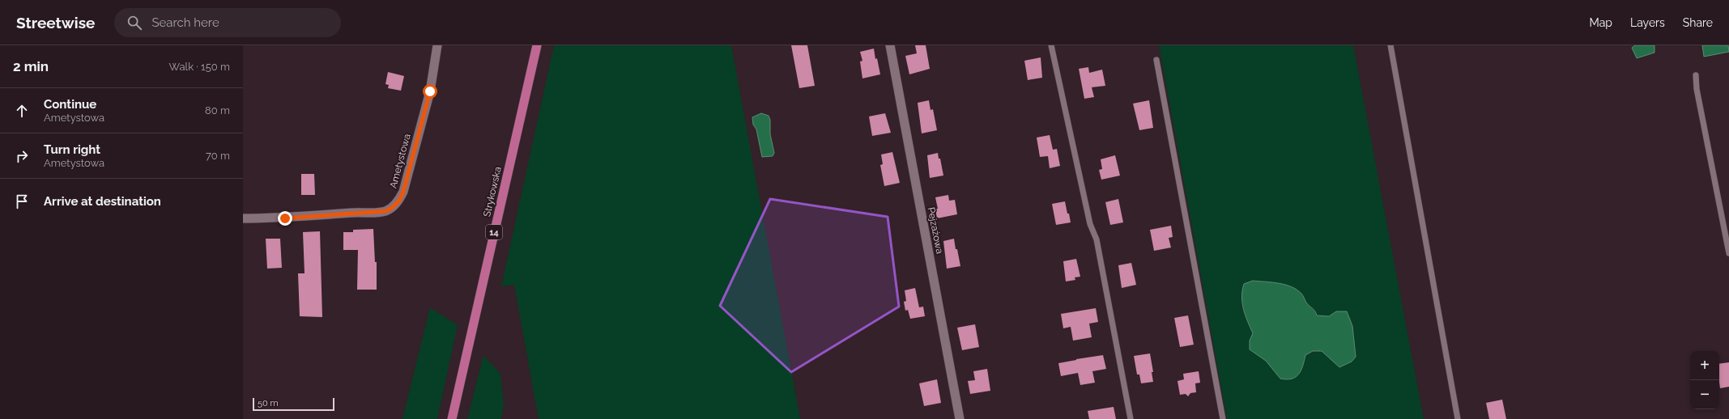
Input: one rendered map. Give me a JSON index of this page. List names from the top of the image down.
{
  "streets": {
    "main road": ["Strykowska", "14"],
    "street": ["Ametystowa", "Pejzażowa"]
  },
  "scale_bar": "50 m",
  "page": {
    "header": "Streetwise",
    "search": "Search here",
    "nav": ["Map", "Layers", "Share"],
    "heading": ["2 min", "Walk · 150 m"],
    "list": [
      ["Continue", "Ametystowa", "80 m"],
      ["Turn right", "Ametystowa", "70 m"],
      "Arrive at destination"
    ],
    "map_buttons": ["+", "−"],
    "scale": "50 m"
  }
}
